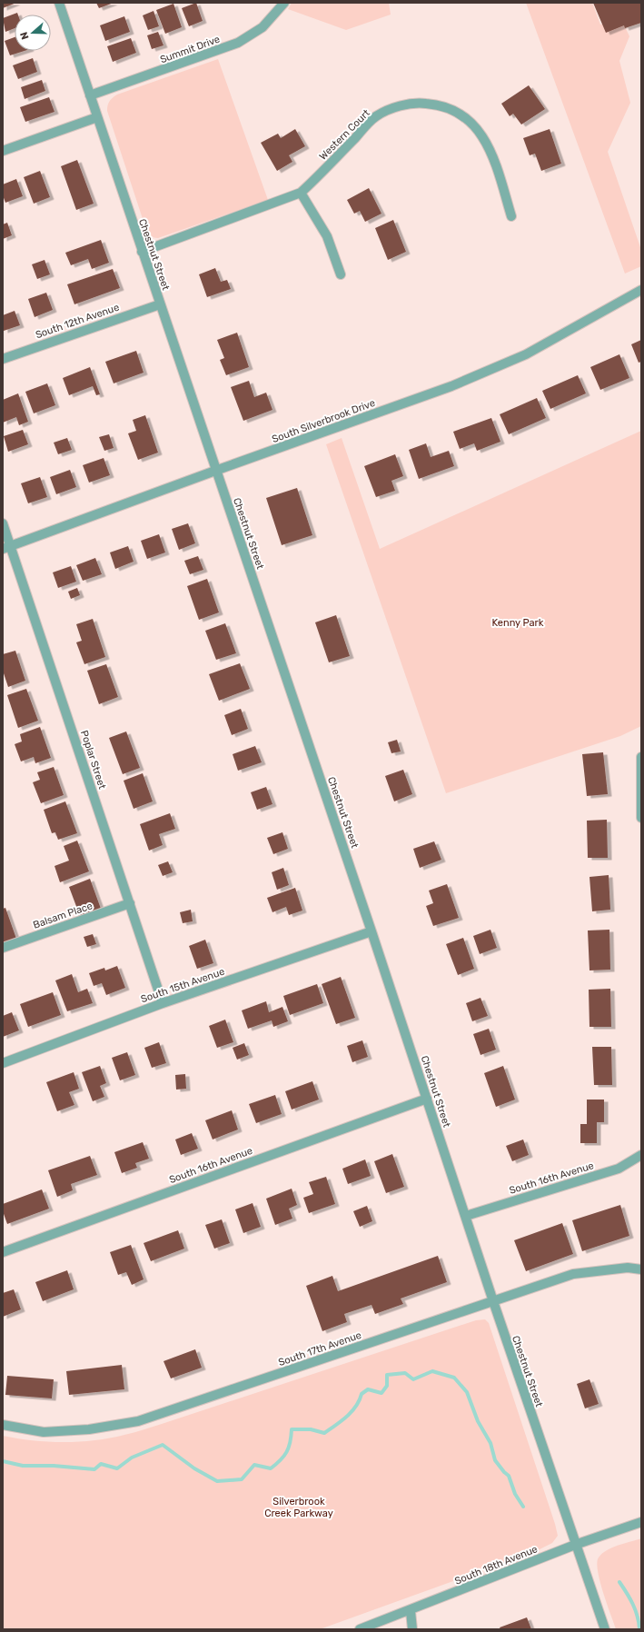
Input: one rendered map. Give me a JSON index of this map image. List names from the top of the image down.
{
  "streets": {
    "street": [
      "Summit Drive",
      "Western Court",
      "Chestnut Street",
      "South 12th Avenue",
      "South Silverbrook Drive",
      "Poplar Street",
      "Balsam Place",
      "South 15th Avenue",
      "South 16th Avenue",
      "South 17th Avenue",
      "South 18th Avenue"
    ]
  },
  "crossings": [
    ["Summit Drive", "Chestnut Street"],
    ["Western Court", "Chestnut Street"],
    ["Chestnut Street", "South 12th Avenue"],
    ["Chestnut Street", "South Silverbrook Drive"],
    ["Chestnut Street", "South 15th Avenue"],
    ["Chestnut Street", "South 16th Avenue"],
    ["Chestnut Street", "South 17th Avenue"],
    ["Chestnut Street", "South 18th Avenue"],
    ["South Silverbrook Drive", "Poplar Street"],
    ["Poplar Street", "Balsam Place"],
    ["Poplar Street", "South 15th Avenue"]
  ],
  "parks": ["Kenny Park", "Silverbrook Creek Parkway"],
  "north": "left"
}
